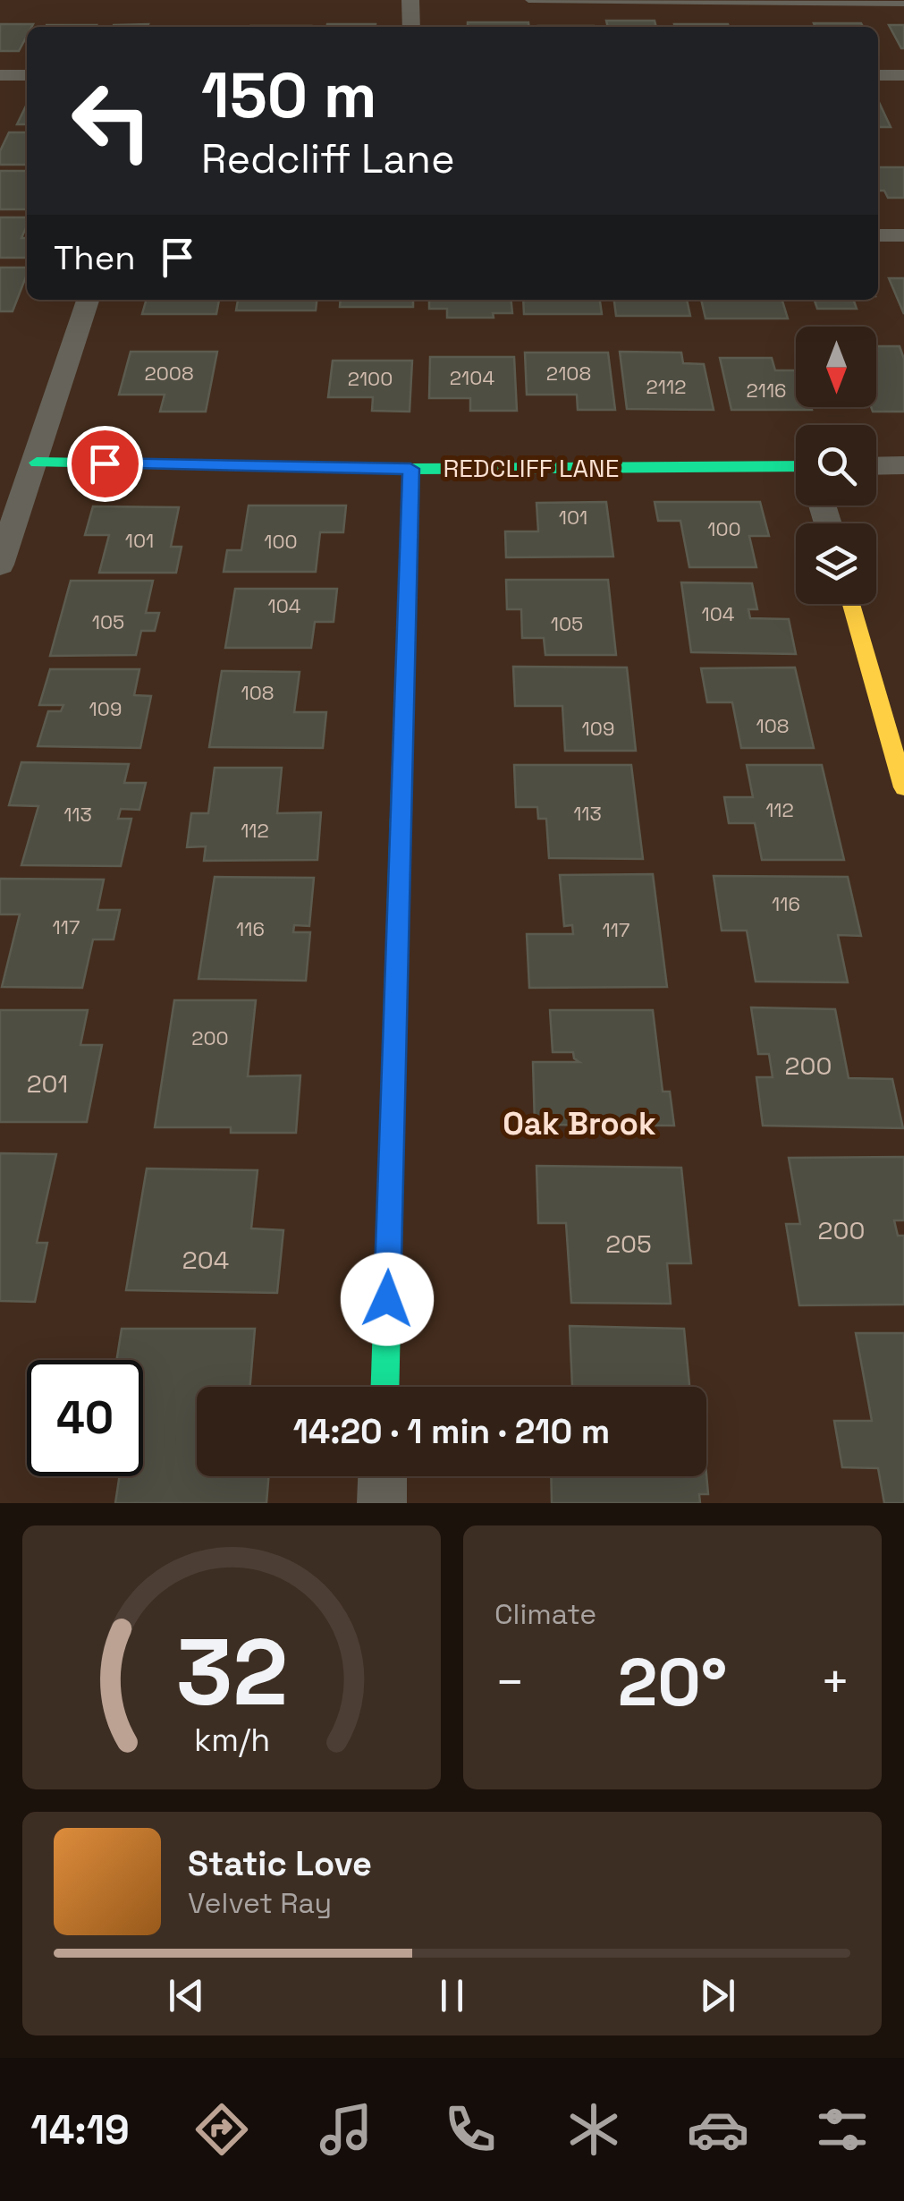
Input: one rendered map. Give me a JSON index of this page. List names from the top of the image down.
{
  "streets": {
    "street": ["REDCLIFF LANE"]
  },
  "districts": ["Oak Brook"],
  "house_numbers": [
    "2008",
    "2108",
    "2104",
    "2100",
    "2112",
    "2116",
    "101",
    "100",
    "101",
    "100",
    "104",
    "104",
    "105",
    "105",
    "108",
    "109",
    "108",
    "109",
    "112",
    "113",
    "113",
    "112",
    "116",
    "117",
    "116",
    "117",
    "200",
    "200",
    "201",
    "200",
    "205",
    "204"
  ],
  "north": "bottom",
  "page": {
    "turn": ["150 m", "Redcliff Lane"],
    "then": "Then",
    "limit": "40",
    "trip": "14:20 · 1 min · 210 m",
    "tile": "Climate",
    "heat": ["−", "20°", "+"],
    "song": ["Static Love", "Velvet Ray"],
    "tabs": "14:19",
    "gauge": ["32", "km/h"]
  }
}
